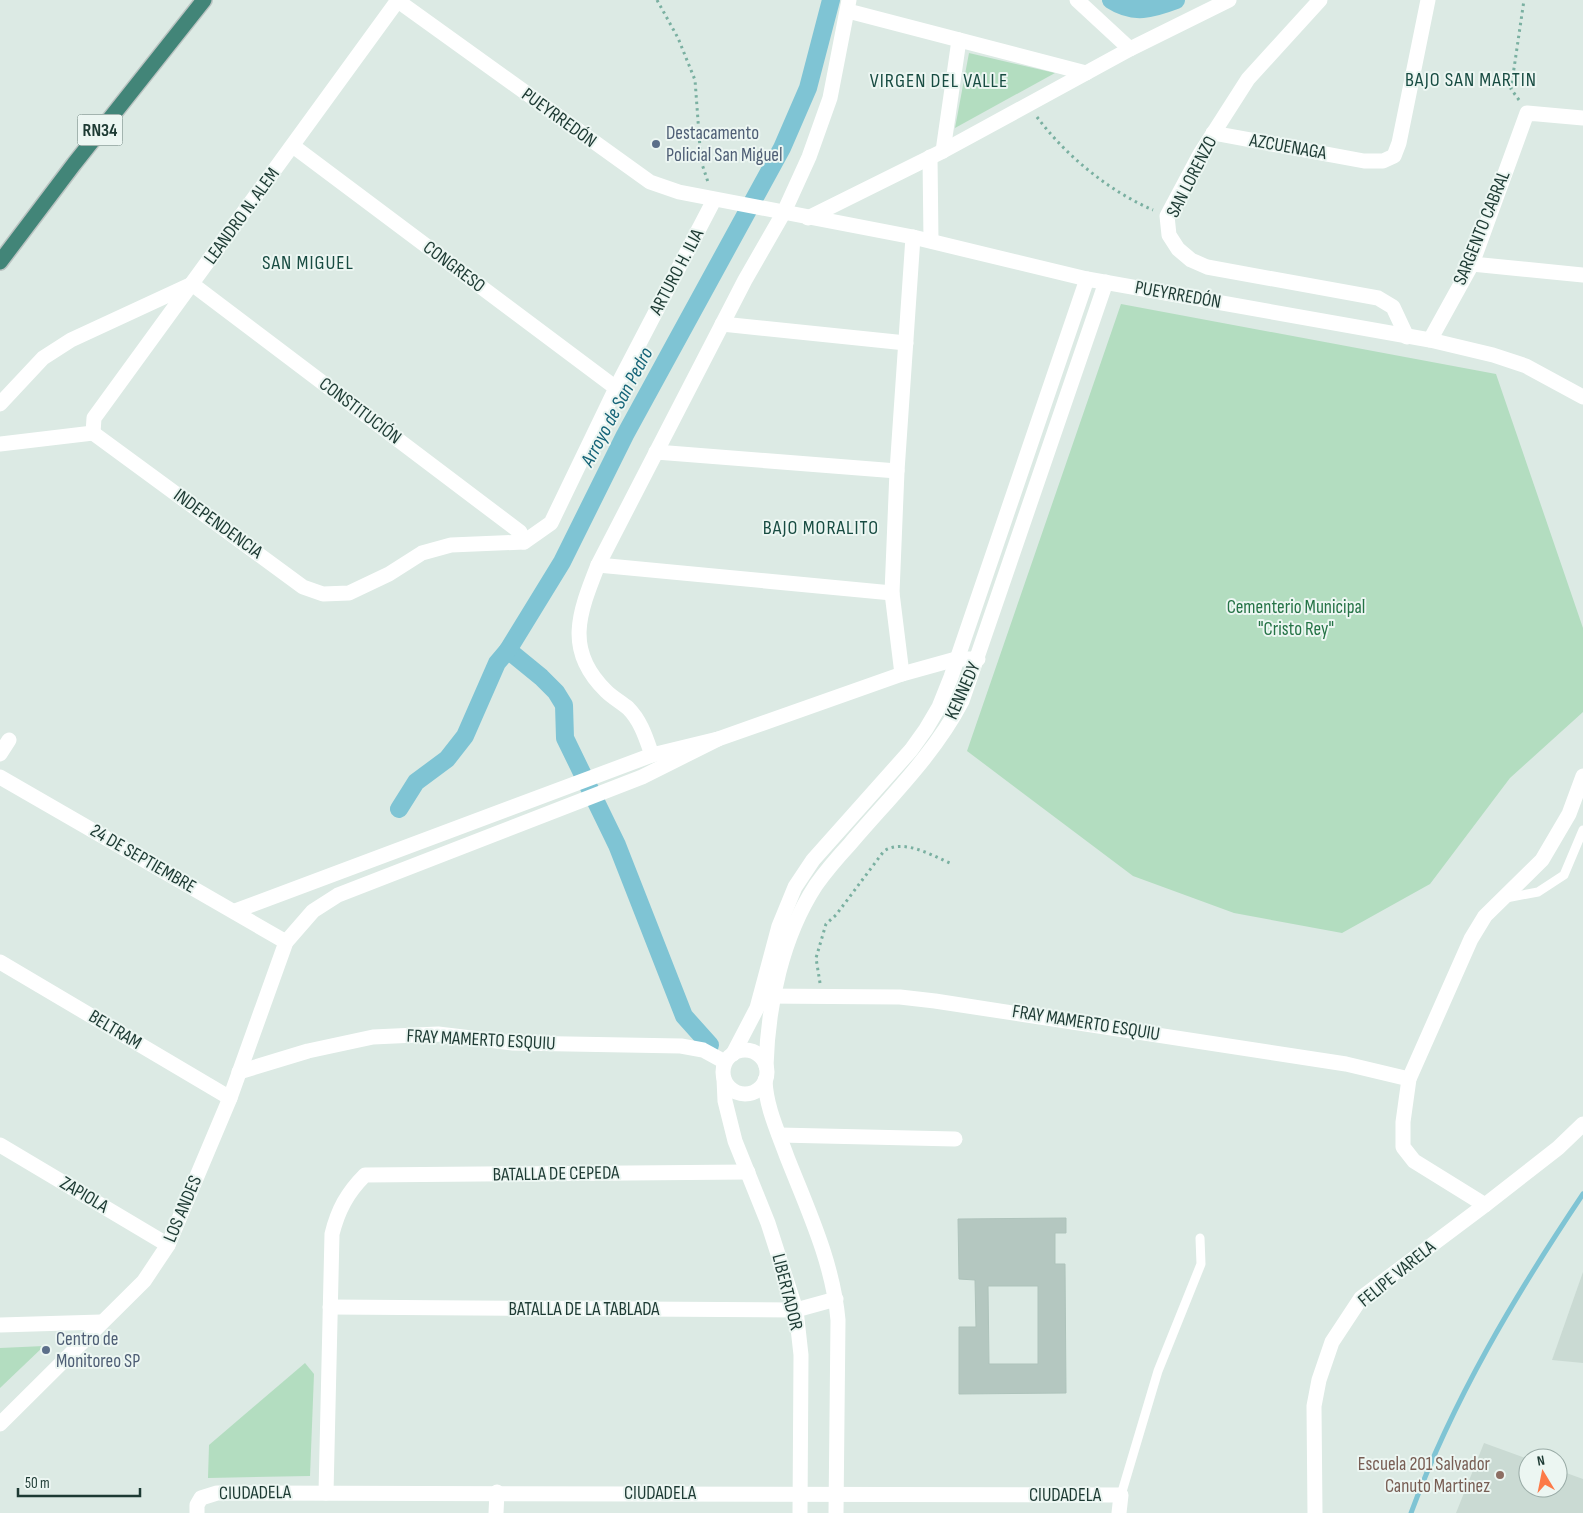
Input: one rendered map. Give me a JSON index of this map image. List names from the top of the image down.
{
  "streets": {
    "highway": ["RN34"],
    "street": [
      "PUEYRREDÓN",
      "AZCUENAGA",
      "SAN LORENZO",
      "LEANDRO N. ALEM",
      "SARGENTO CABRAL",
      "CONGRESO",
      "ARTURO H. ILIA",
      "CONSTITUCIÓN",
      "INDEPENDENCIA",
      "KENNEDY",
      "24 DE SEPTIEMBRE",
      "FRAY MAMERTO ESQUIU",
      "BELTRAM",
      "BATALLA DE CEPEDA",
      "ZAPIOLA",
      "LOS ANDES",
      "FELIPE VARELA",
      "LIBERTADOR",
      "BATALLA DE LA TABLADA",
      "CIUDADELA"
    ]
  },
  "crossings": [
    ["PUEYRREDÓN", "SAN LORENZO"],
    ["PUEYRREDÓN", "LEANDRO N. ALEM"],
    ["PUEYRREDÓN", "SARGENTO CABRAL"],
    ["PUEYRREDÓN", "ARTURO H. ILIA"],
    ["PUEYRREDÓN", "KENNEDY"],
    ["AZCUENAGA", "SAN LORENZO"],
    ["LEANDRO N. ALEM", "CONGRESO"],
    ["LEANDRO N. ALEM", "CONSTITUCIÓN"],
    ["LEANDRO N. ALEM", "INDEPENDENCIA"],
    ["CONGRESO", "ARTURO H. ILIA"],
    ["ARTURO H. ILIA", "CONSTITUCIÓN"],
    ["ARTURO H. ILIA", "INDEPENDENCIA"],
    ["CONSTITUCIÓN", "INDEPENDENCIA"],
    ["KENNEDY", "FRAY MAMERTO ESQUIU"],
    ["KENNEDY", "LIBERTADOR"],
    ["24 DE SEPTIEMBRE", "LOS ANDES"],
    ["FRAY MAMERTO ESQUIU", "LOS ANDES"],
    ["FRAY MAMERTO ESQUIU", "LIBERTADOR"],
    ["BELTRAM", "LOS ANDES"],
    ["BATALLA DE CEPEDA", "LIBERTADOR"],
    ["BATALLA DE CEPEDA", "BATALLA DE LA TABLADA"],
    ["ZAPIOLA", "LOS ANDES"],
    ["LIBERTADOR", "BATALLA DE LA TABLADA"],
    ["LIBERTADOR", "CIUDADELA"]
  ],
  "districts": [
    "BAJO SAN MARTIN",
    "VIRGEN DEL VALLE",
    "SAN MIGUEL",
    "BAJO MORALITO"
  ],
  "water": ["Arroyo de San Pedro"],
  "parks": ["Cementerio Municipal \"Cristo Rey\""],
  "places": ["Destacamento Policial San Miguel", "Centro de Monitoreo SP", "Escuela 201 Salvador Canuto Martinez"],
  "scale_bar": "50 m",
  "north": "top"
}
